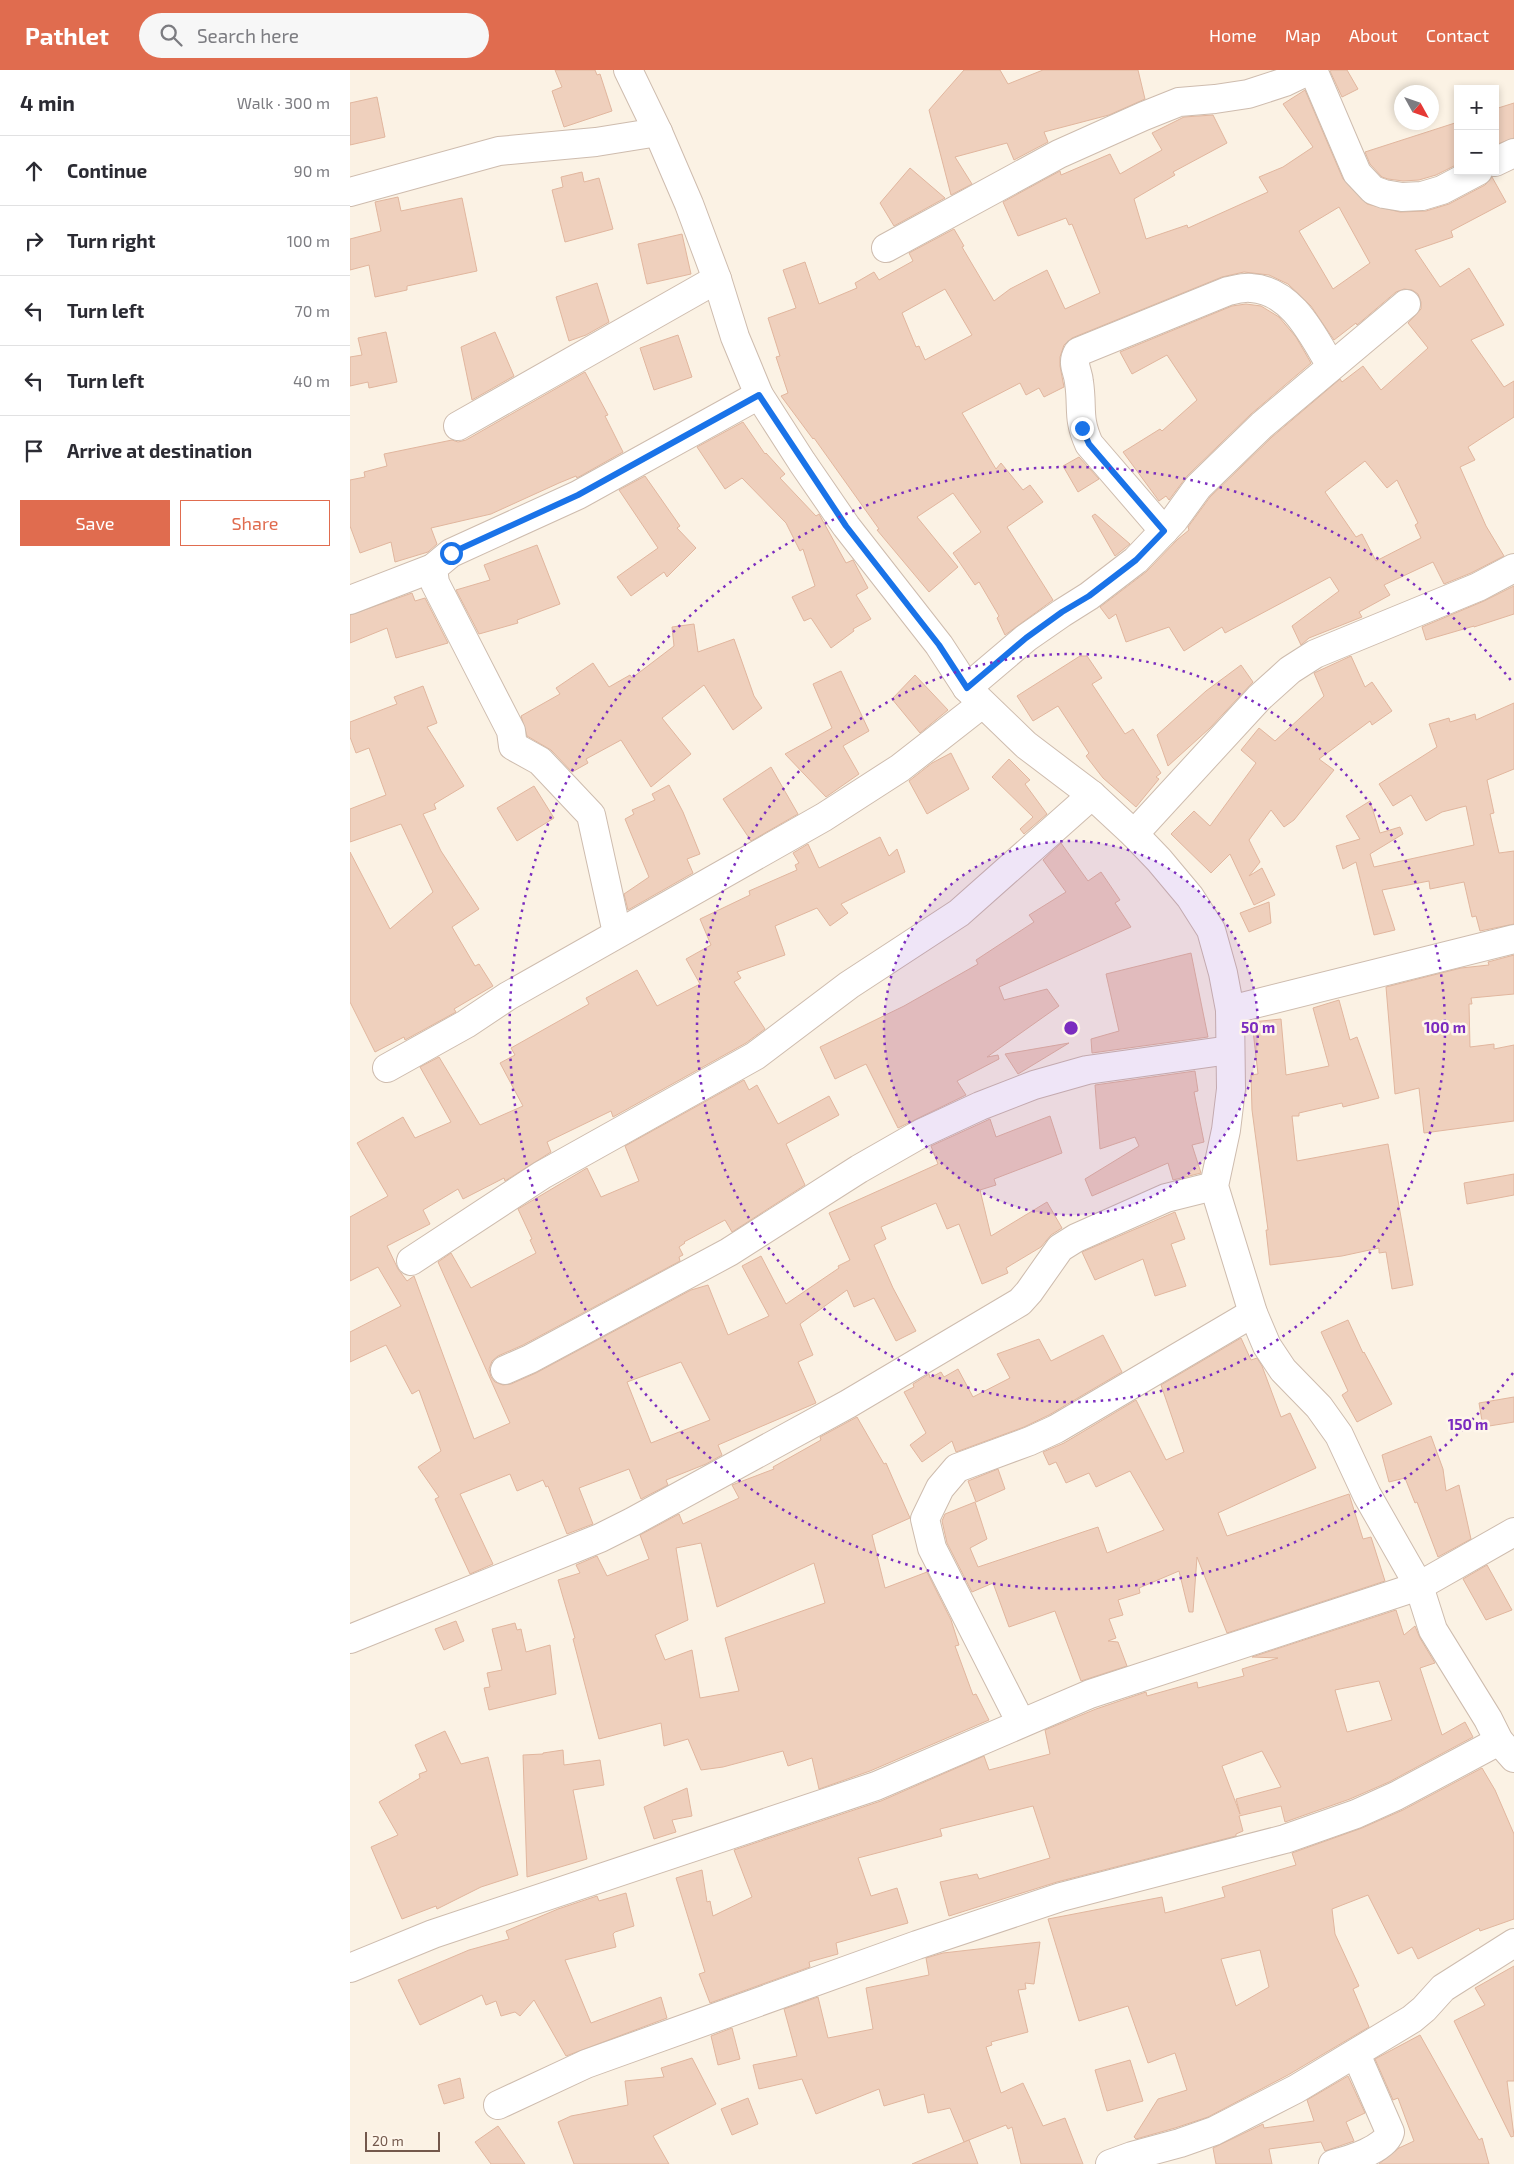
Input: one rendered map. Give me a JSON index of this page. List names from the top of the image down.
{
  "scale_bar": "20 m",
  "north": "bottom right",
  "page": {
    "header": "Pathlet",
    "search": "Search here",
    "nav": [
      "Home",
      "Map",
      "About",
      "Contact"
    ],
    "heading": ["4 min", "Walk · 300 m"],
    "map_buttons": ["+", "−"],
    "list": [
      ["Continue", "90 m"],
      ["Turn right", "100 m"],
      ["Turn left", "70 m"],
      ["Turn left", "40 m"],
      "Arrive at destination"
    ],
    "buttons": ["Save", "Share"],
    "scale": "20 m"
  },
  "rings": ["50 m", "100 m", "150 m"]
}
